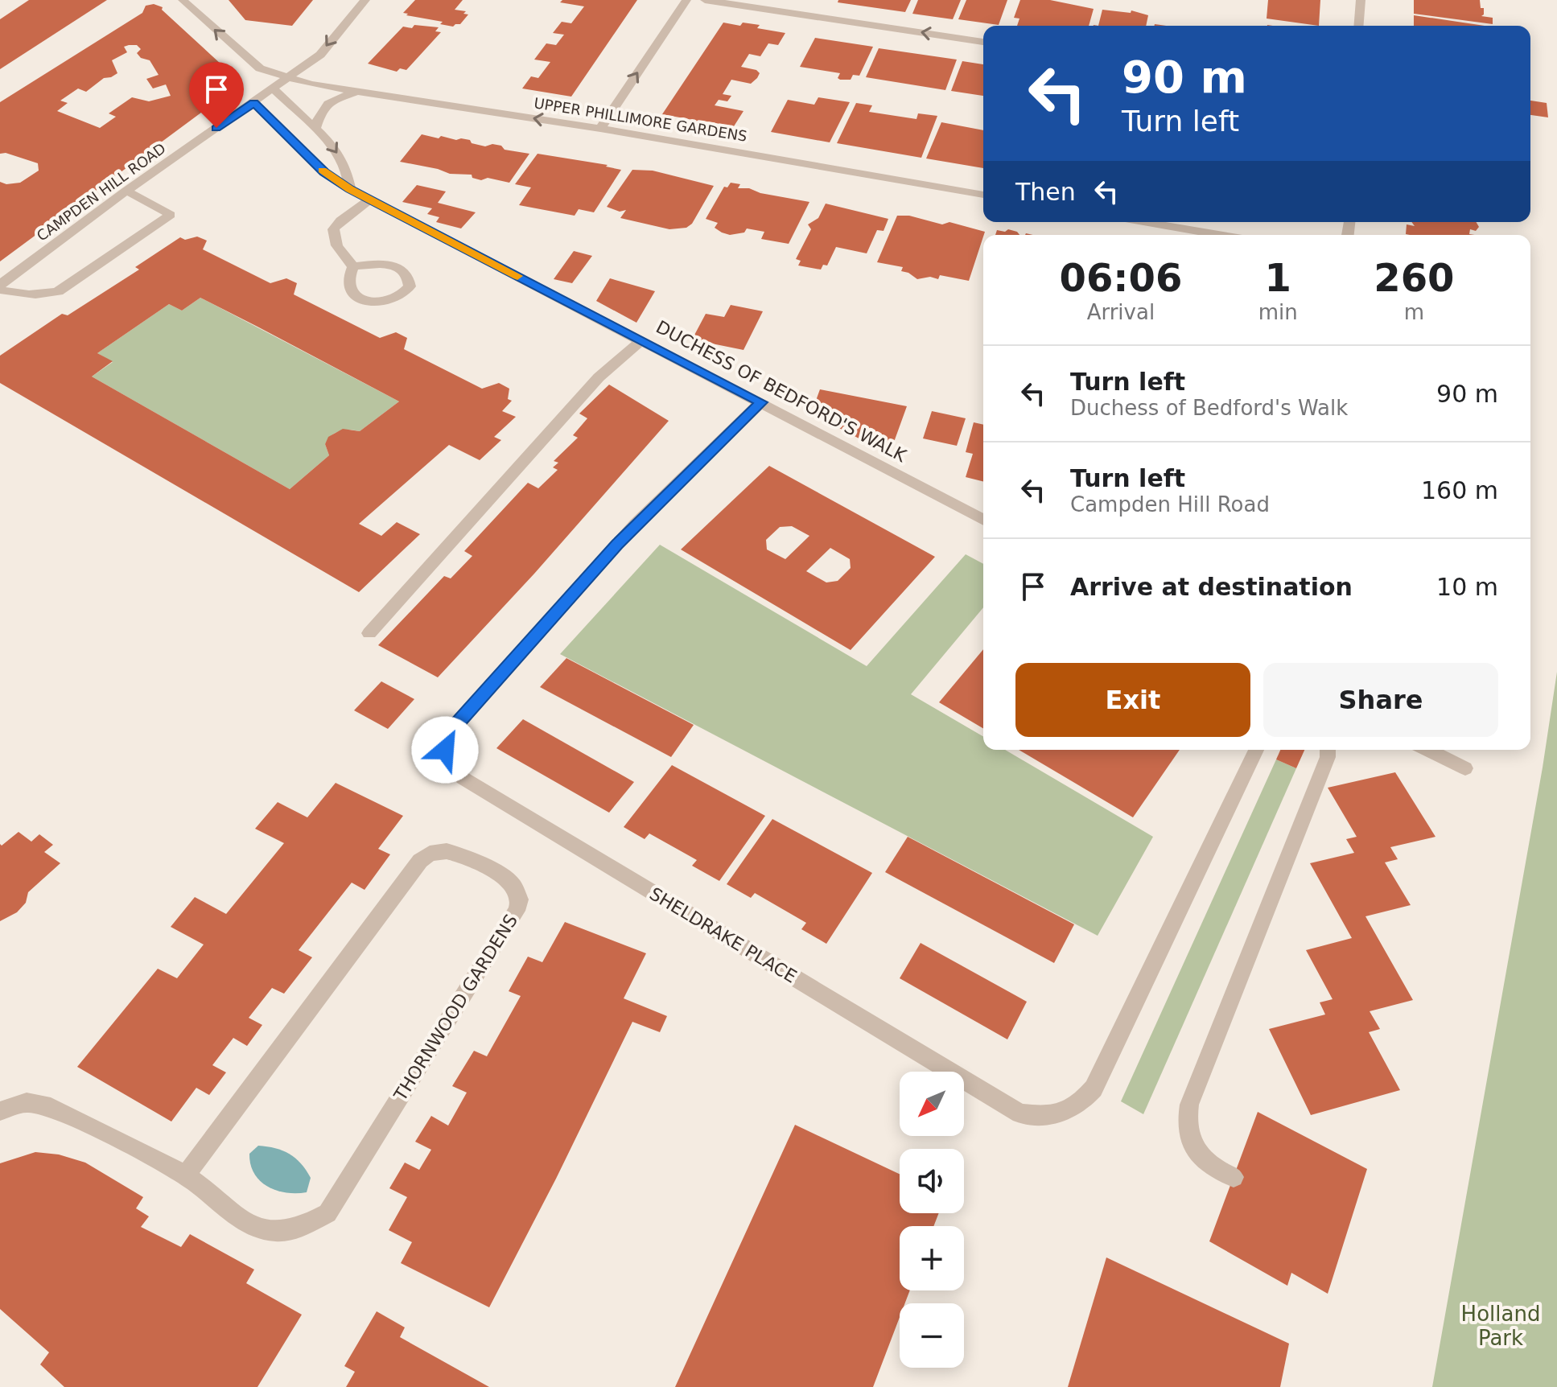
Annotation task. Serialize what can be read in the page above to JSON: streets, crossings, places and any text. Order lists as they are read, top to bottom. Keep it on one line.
{"streets":{"street":["UPPER PHILLIMORE GARDENS","CAMPDEN HILL ROAD","DUCHESS OF BEDFORD'S WALK","SHELDRAKE PLACE","THORNWOOD GARDENS"]},"crossings":[["UPPER PHILLIMORE GARDENS","CAMPDEN HILL ROAD"],["CAMPDEN HILL ROAD","DUCHESS OF BEDFORD'S WALK"],["DUCHESS OF BEDFORD'S WALK","SHELDRAKE PLACE"]],"one_way":["UPPER PHILLIMORE GARDENS"],"parks":["Holland Park"],"north":"bottom left","page":{"turn":["90 m","Turn left"],"then":"Then","eta":["06:06","Arrival","1","min","260","m"],"list":[{"name":"Turn left","note":"Duchess of Bedford's Walk","value":"90 m"},{"name":"Turn left","note":"Campden Hill Road","value":"160 m"},{"name":"Arrive at destination","value":"10 m"}],"buttons":["Exit","Share"],"map_buttons":["+","−"]}}
